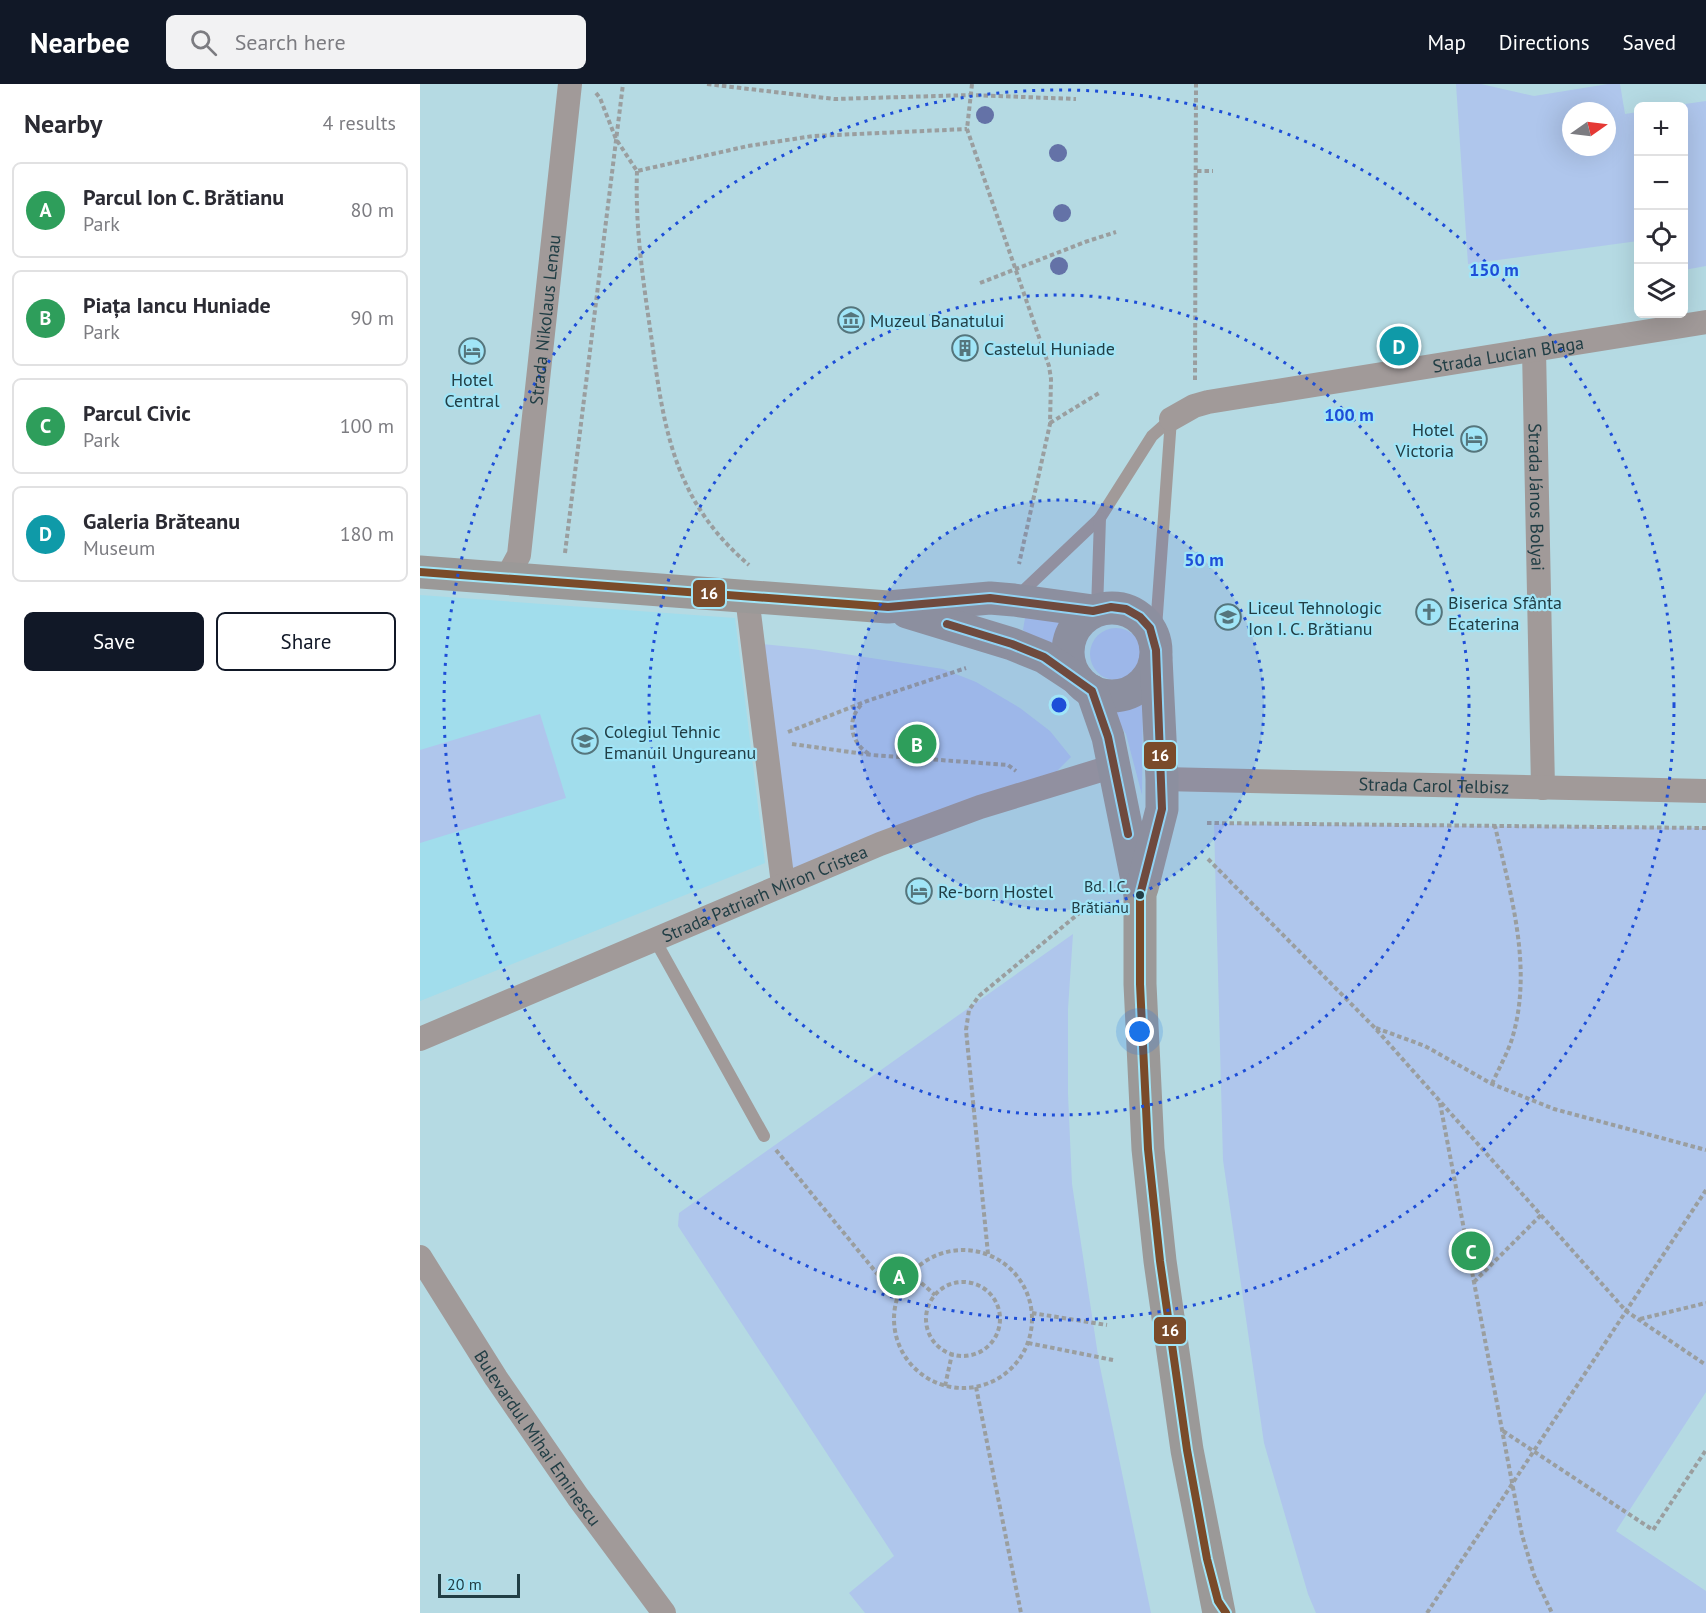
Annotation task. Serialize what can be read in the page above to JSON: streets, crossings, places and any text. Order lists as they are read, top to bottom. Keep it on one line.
{"streets":{"street":["Strada Nikolaus Lenau","Strada Lucian Blaga","Strada János Bolyai","Strada Carol Telbisz","Strada Patriarh Miron Cristea","Bulevardul Mihai Eminescu"]},"crossings":[["Strada Lucian Blaga","Strada János Bolyai"],["Strada János Bolyai","Strada Carol Telbisz"]],"places":{"museum":["Muzeul Banatului"],"building":["Castelul Huniade"],"hotel":["Hotel Central","Hotel Victoria","Re-born Hostel"],"church":["Biserica Sfânta Ecaterina"],"school or university":["Liceul Tehnologic Ion I. C. Brătianu","Colegiul Tehnic Emanuil Ungureanu"],"other":["Bd. I.C. Brătianu"]},"lines":["transit line 16"],"scale_bar":"20 m","north":"right","page":{"header":"Nearbee","search":"Search here","nav":["Map","Directions","Saved"],"heading":["Nearby","4 results"],"map_buttons":["+","−"],"list":[{"mark":"A","name":"Parcul Ion C. Brătianu","note":"Park","value":"80 m"},{"mark":"B","name":"Piața Iancu Huniade","note":"Park","value":"90 m"},{"mark":"C","name":"Parcul Civic","note":"Park","value":"100 m"},{"mark":"D","name":"Galeria Brăteanu","note":"Museum","value":"180 m"}],"pins":["D","B","C","A"],"buttons":["Save","Share"],"scale":"20 m"},"rings":["150 m","100 m","50 m"]}
